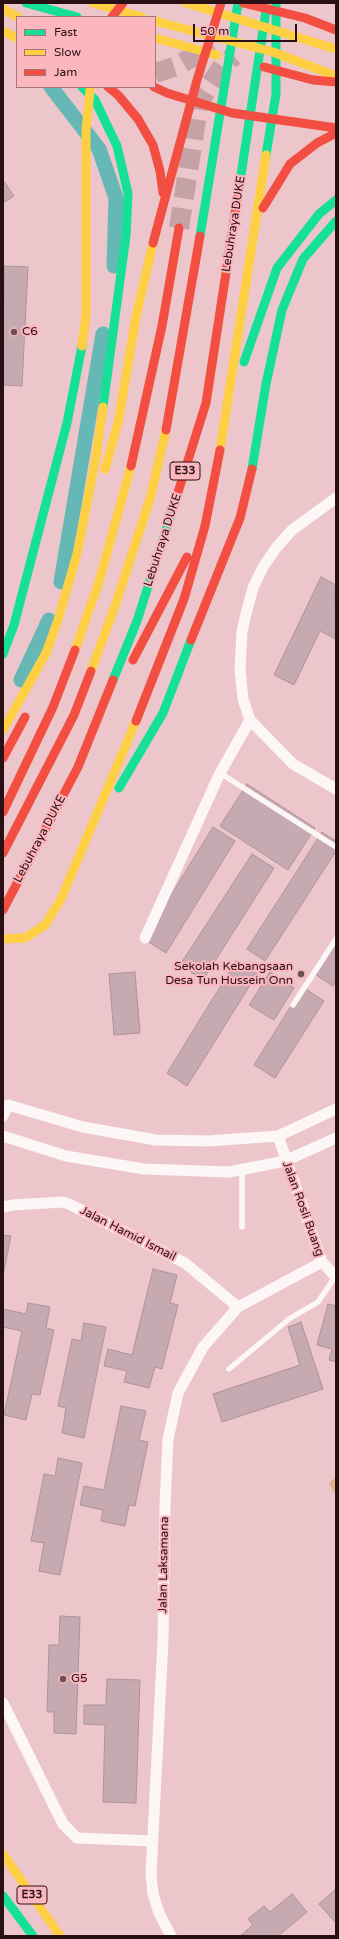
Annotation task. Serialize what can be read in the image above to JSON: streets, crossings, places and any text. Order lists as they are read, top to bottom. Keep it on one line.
{"streets":{"main road":["Lebuhraya DUKE","E33"],"street":["Jalan Rosli Buang","Jalan Hamid Ismail","Jalan Laksamana"]},"crossings":[["Jalan Rosli Buang","Jalan Laksamana"],["Jalan Hamid Ismail","Jalan Laksamana"]],"places":["C6","Sekolah Kebangsaan Desa Tun Hussein Onn","G5"],"legend":["Fast","Slow","Jam"],"scale_bar":"50 m"}
